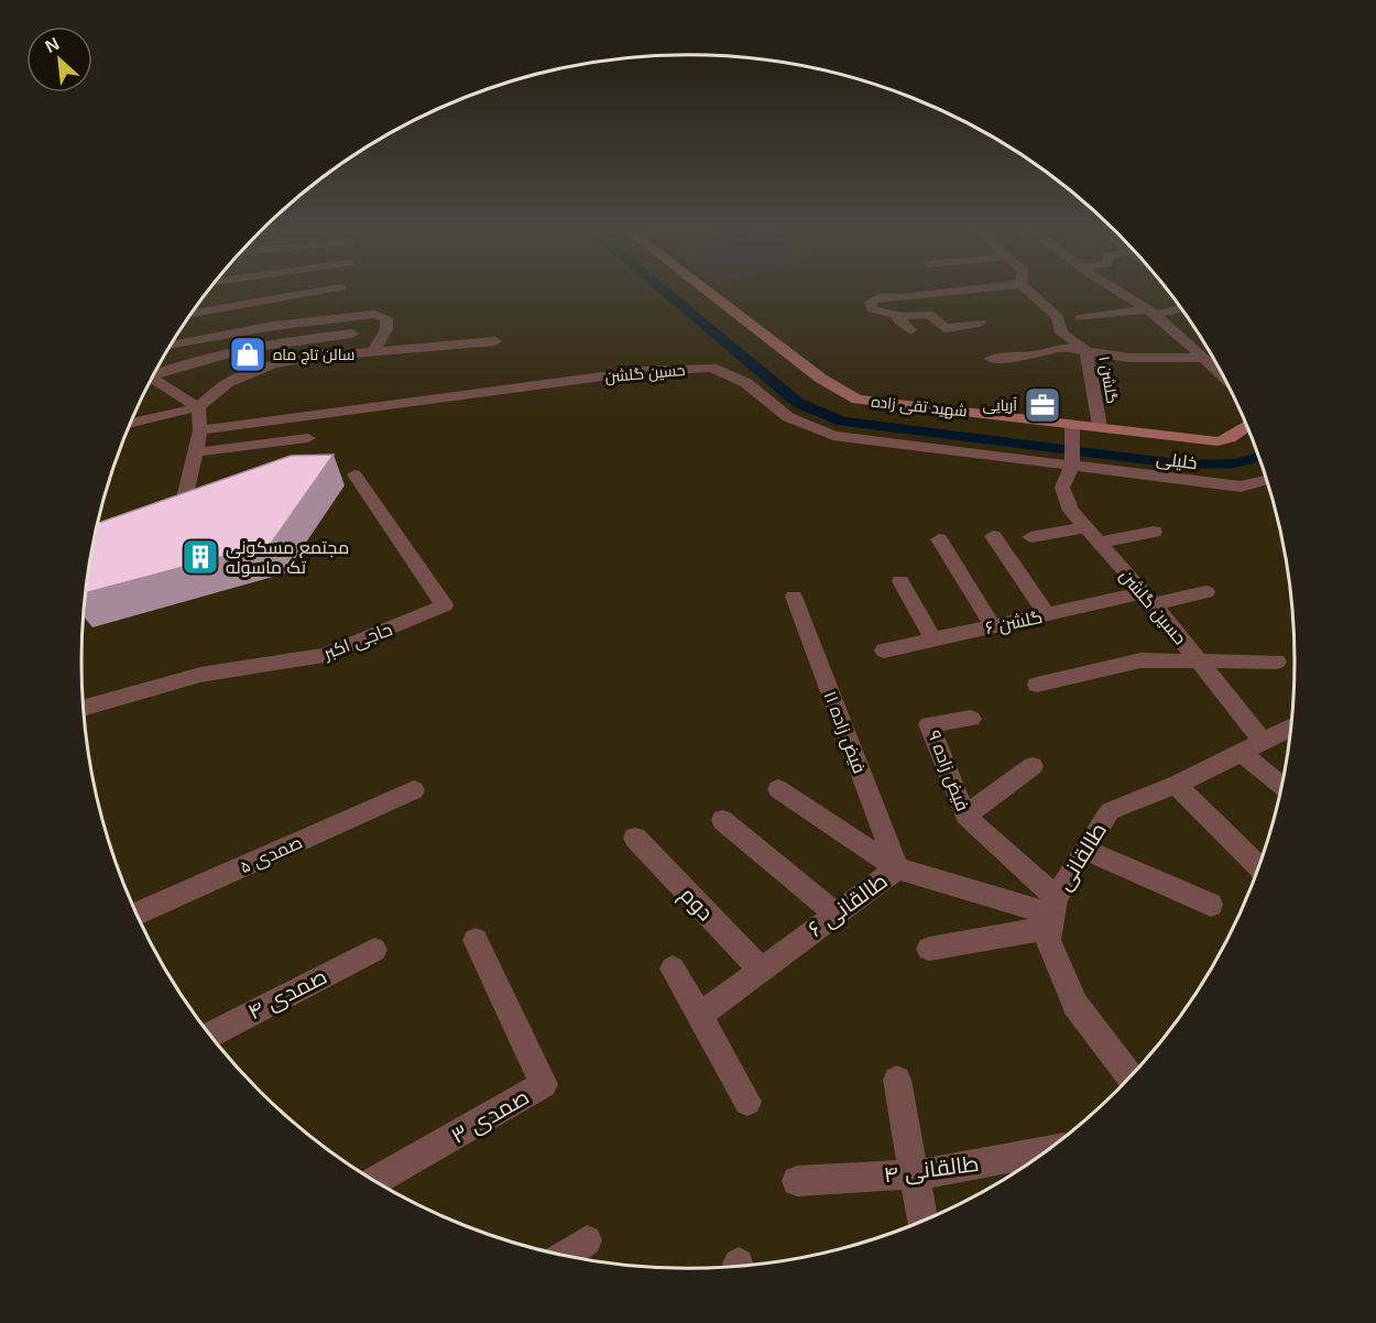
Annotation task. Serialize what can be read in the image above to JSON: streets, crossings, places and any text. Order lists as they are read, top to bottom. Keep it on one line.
{"streets":{"main road":["شهید تقی زاده"],"street":["حسین گلشن","گلشن ۱","خلیلی","گلشن ۶","حاجی اکبر","فیض زاده ۱۱","فیض زاده ۹","صمدی ۵","طالقانی","دوم","طالقانی ۶","صمدی ۴","صمدی ۳","طالقانی ۴"]},"crossings":[["حسین گلشن","شهید تقی زاده"],["حسین گلشن","خلیلی"],["حسین گلشن","گلشن ۶"],["حسین گلشن","طالقانی"],["گلشن ۱","شهید تقی زاده"],["فیض زاده ۱۱","طالقانی ۶"],["فیض زاده ۹","طالقانی"],["فیض زاده ۹","طالقانی ۶"],["طالقانی","طالقانی ۶"],["دوم","طالقانی ۶"]],"places":{"shop":["سالن تاج ماه"],"office":["آریایی"],"building":["مجتمع مسکونی تک ماسوله"]},"north":"top left"}
